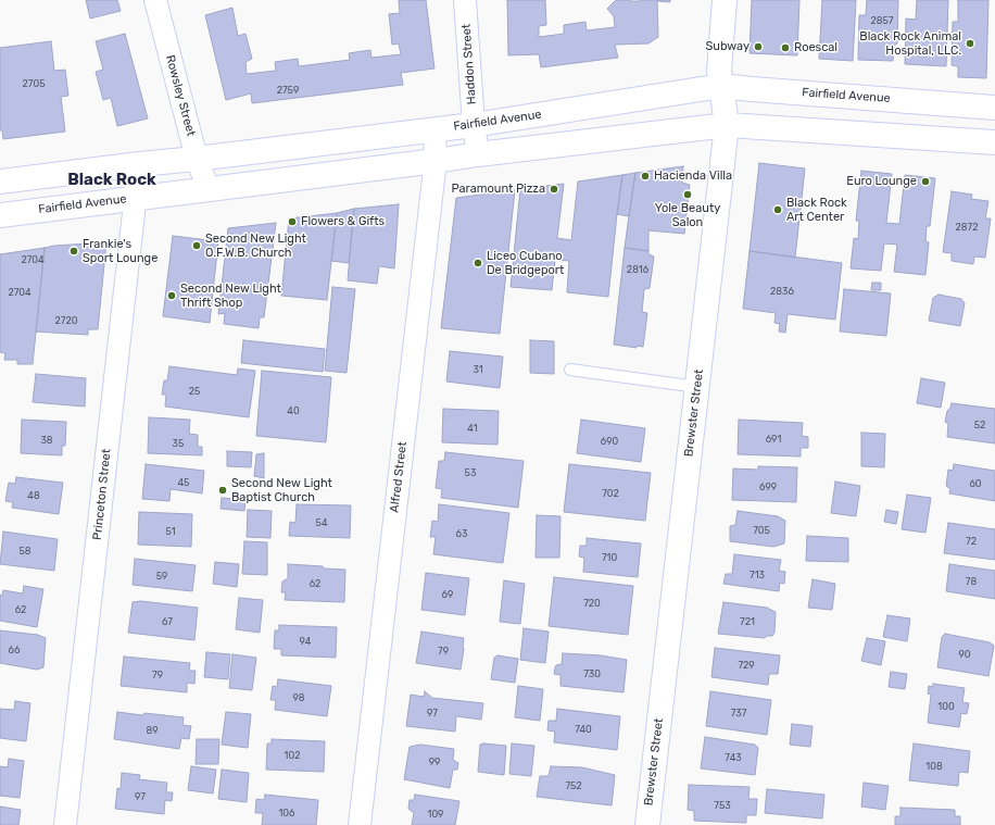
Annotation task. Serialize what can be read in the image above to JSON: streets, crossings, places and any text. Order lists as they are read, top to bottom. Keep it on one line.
{"streets":{"main road":["Fairfield Avenue","Brewster Street"],"street":["Haddon Street","Rowsley Street","Alfred Street","Princeton Street"]},"crossings":[["Haddon Street","Fairfield Avenue"],["Rowsley Street","Fairfield Avenue"],["Fairfield Avenue","Brewster Street"],["Fairfield Avenue","Alfred Street"],["Fairfield Avenue","Princeton Street"]],"districts":["Black Rock"],"places":["Black Rock Animal Hospital, LLC.","Subway","Roescal","Hacienda Villa","Euro Lounge","Paramount Pizza","Yole Beauty Salon","Black Rock Art Center","Flowers & Gifts","Second New Light O.F.W.B. Church","Frankie's Sport Lounge","Liceo Cubano De Bridgeport","Second New Light Thrift Shop","Second New Light Baptist Church"],"house_numbers":["2857","2705","2759","2872","2704","2816","2836","2704","2720","31","25","40","52","41","691","38","690","35","53","45","60","699","702","48","54","705","51","63","72","58","710","713","59","78","62","69","720","62","67","721","94","66","79","90","729","730","79","98","100","97","737","740","89","102","743","99","108","752","97","753","106","109"]}
